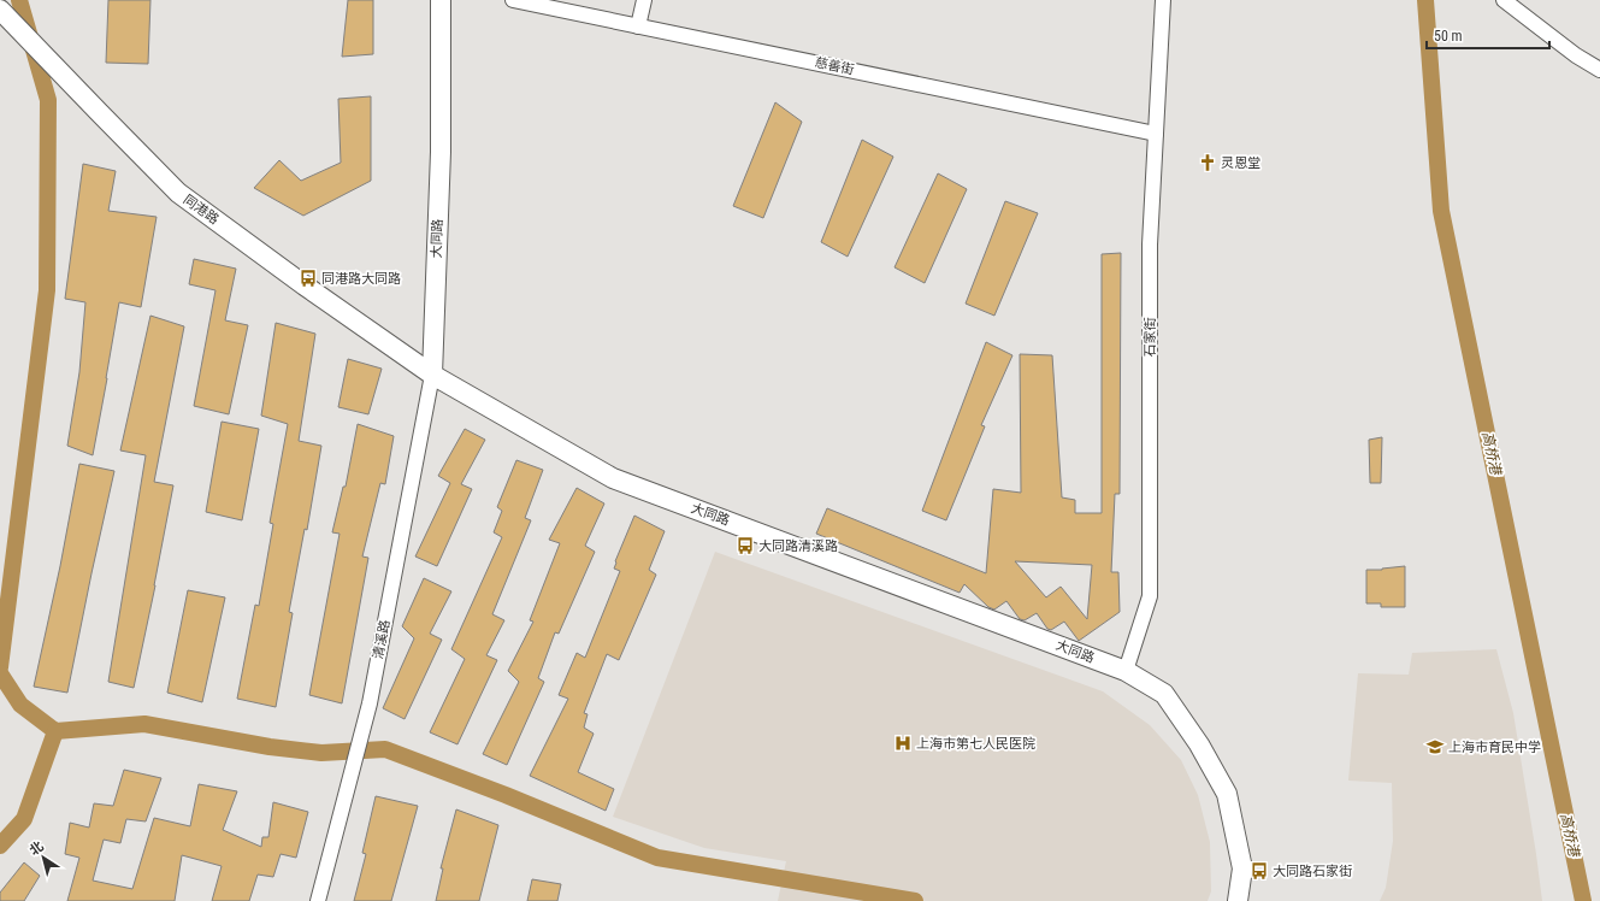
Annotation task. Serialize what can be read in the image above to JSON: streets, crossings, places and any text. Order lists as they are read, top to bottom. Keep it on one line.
{"streets":{"street":["慈善街","同港路","大同路","石家街","清溪路"]},"crossings":[["慈善街","石家街"],["同港路","大同路"],["同港路","清溪路"],["大同路","石家街"],["大同路","清溪路"]],"water":["高桥港"],"places":{"church":["灵恩堂"],"bus stop":["同港路大同路","大同路清溪路","大同路石家街"],"hospital":["上海市第七人民医院"],"school or university":["上海市育民中学"]},"scale_bar":"50 m","north":"top left"}
